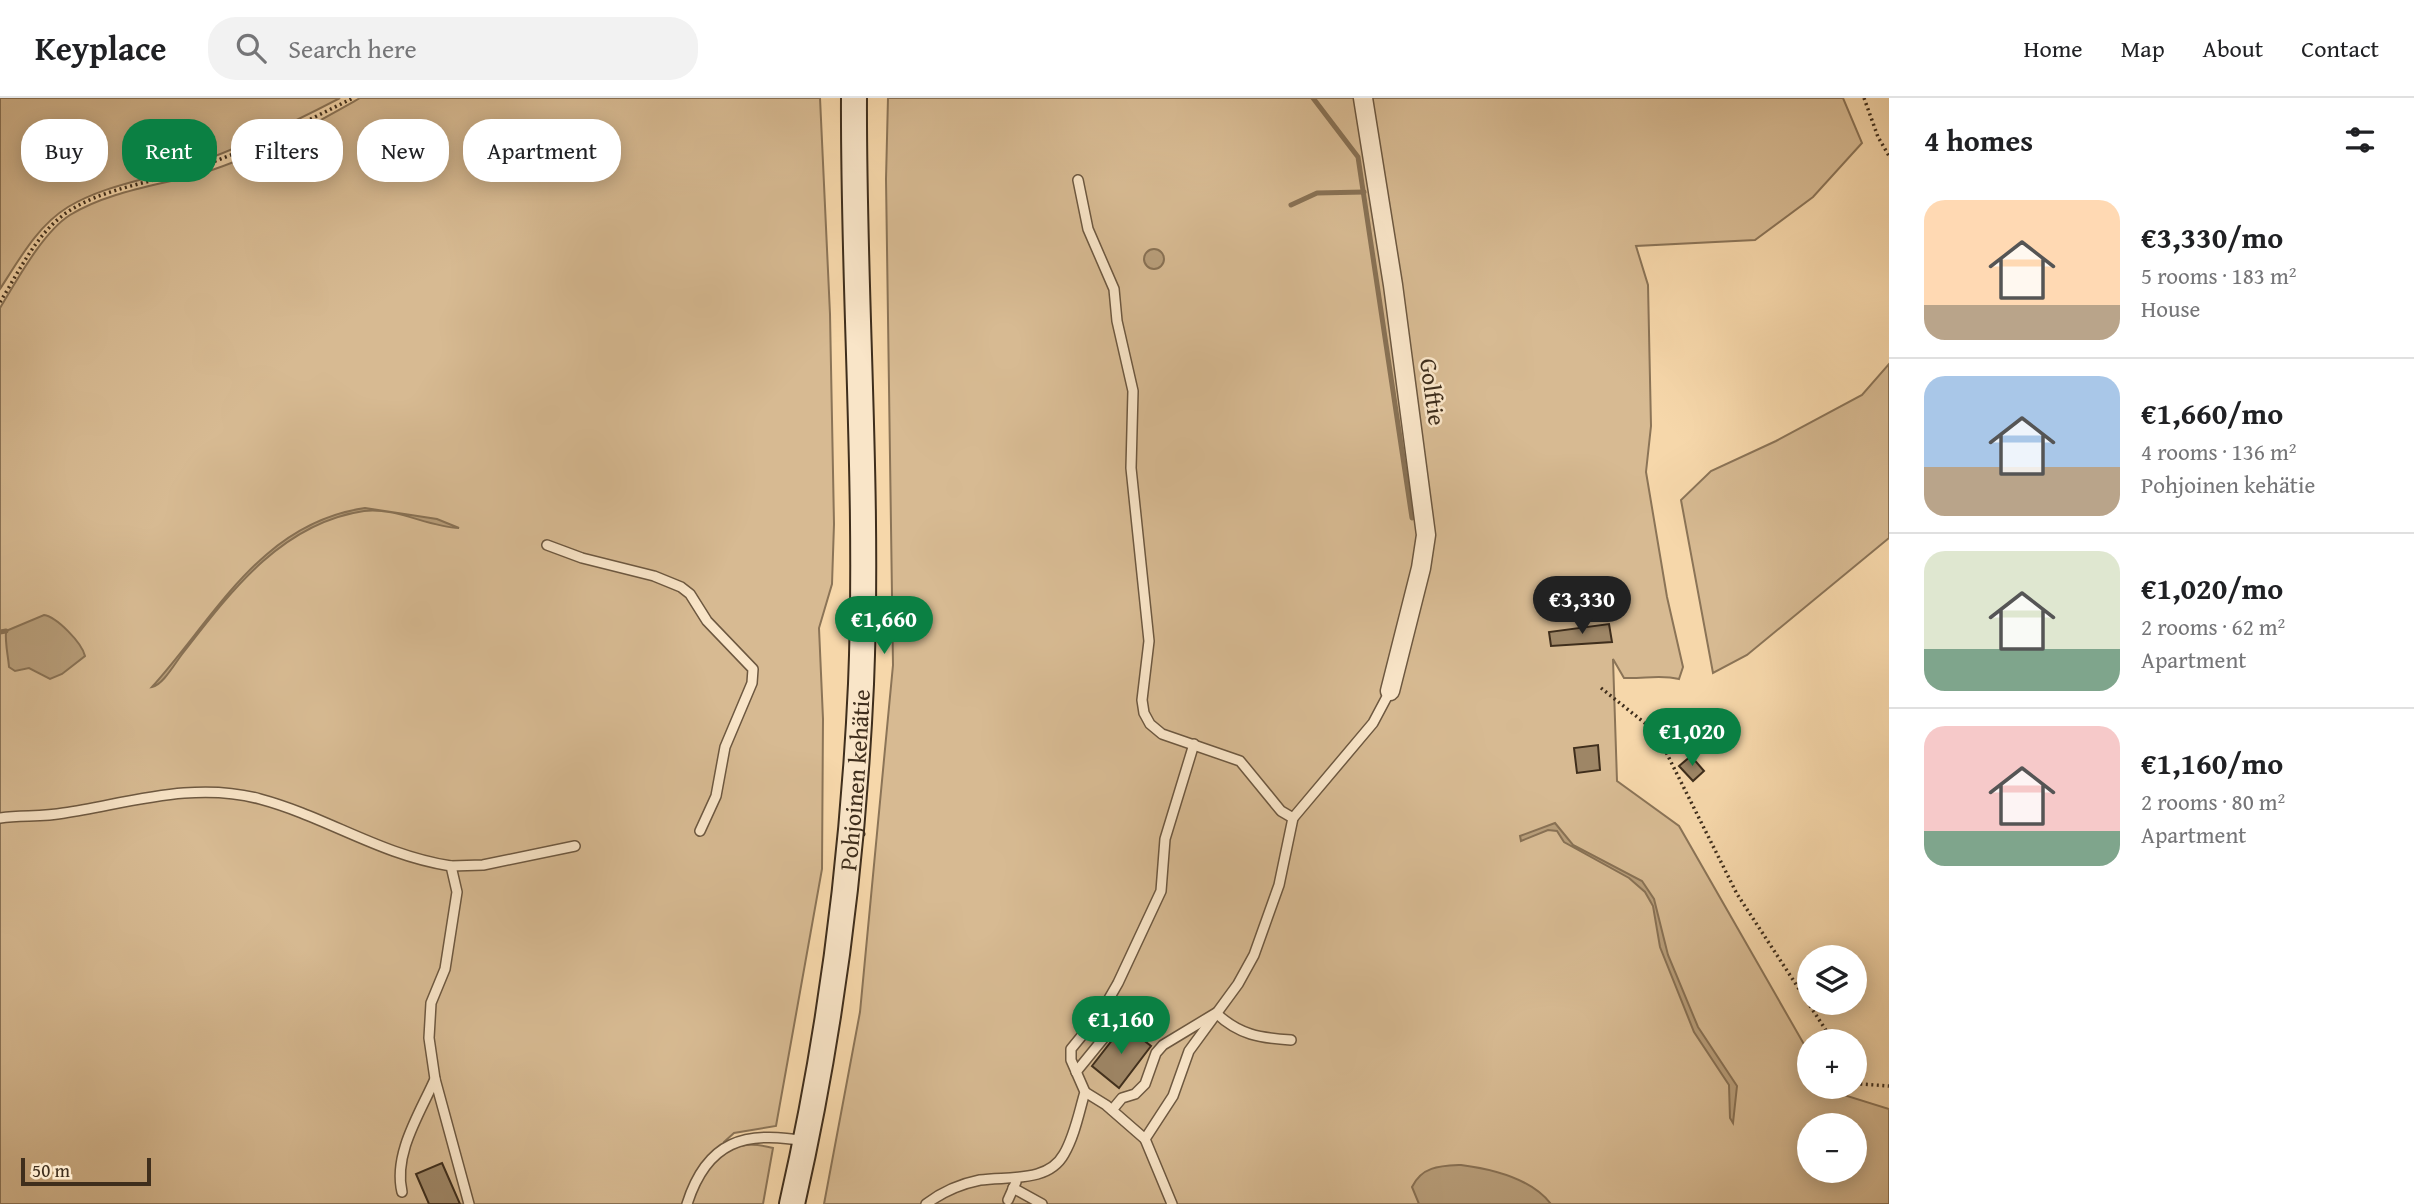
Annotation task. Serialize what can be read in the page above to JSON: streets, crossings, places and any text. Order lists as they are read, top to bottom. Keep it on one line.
{"streets":{"main road":["Pohjoinen kehätie"],"street":["Golftie"]},"scale_bar":"50 m","page":{"header":"Keyplace","search":"Search here","nav":["Home","Map","About","Contact"],"heading":"4 homes","chip":["Buy","Rent","Filters","New","Apartment"],"list":[{"name":"€3,330/mo","note":"5 rooms · 183 m² · House"},{"name":"€1,660/mo","note":"4 rooms · 136 m² · Pohjoinen kehätie"},{"name":"€1,020/mo","note":"2 rooms · 62 m² · Apartment"},{"name":"€1,160/mo","note":"2 rooms · 80 m² · Apartment"}],"price":["€3,330","€1,660","€1,020","€1,160"],"map_buttons":["+","−"],"scale":"50 m"}}
